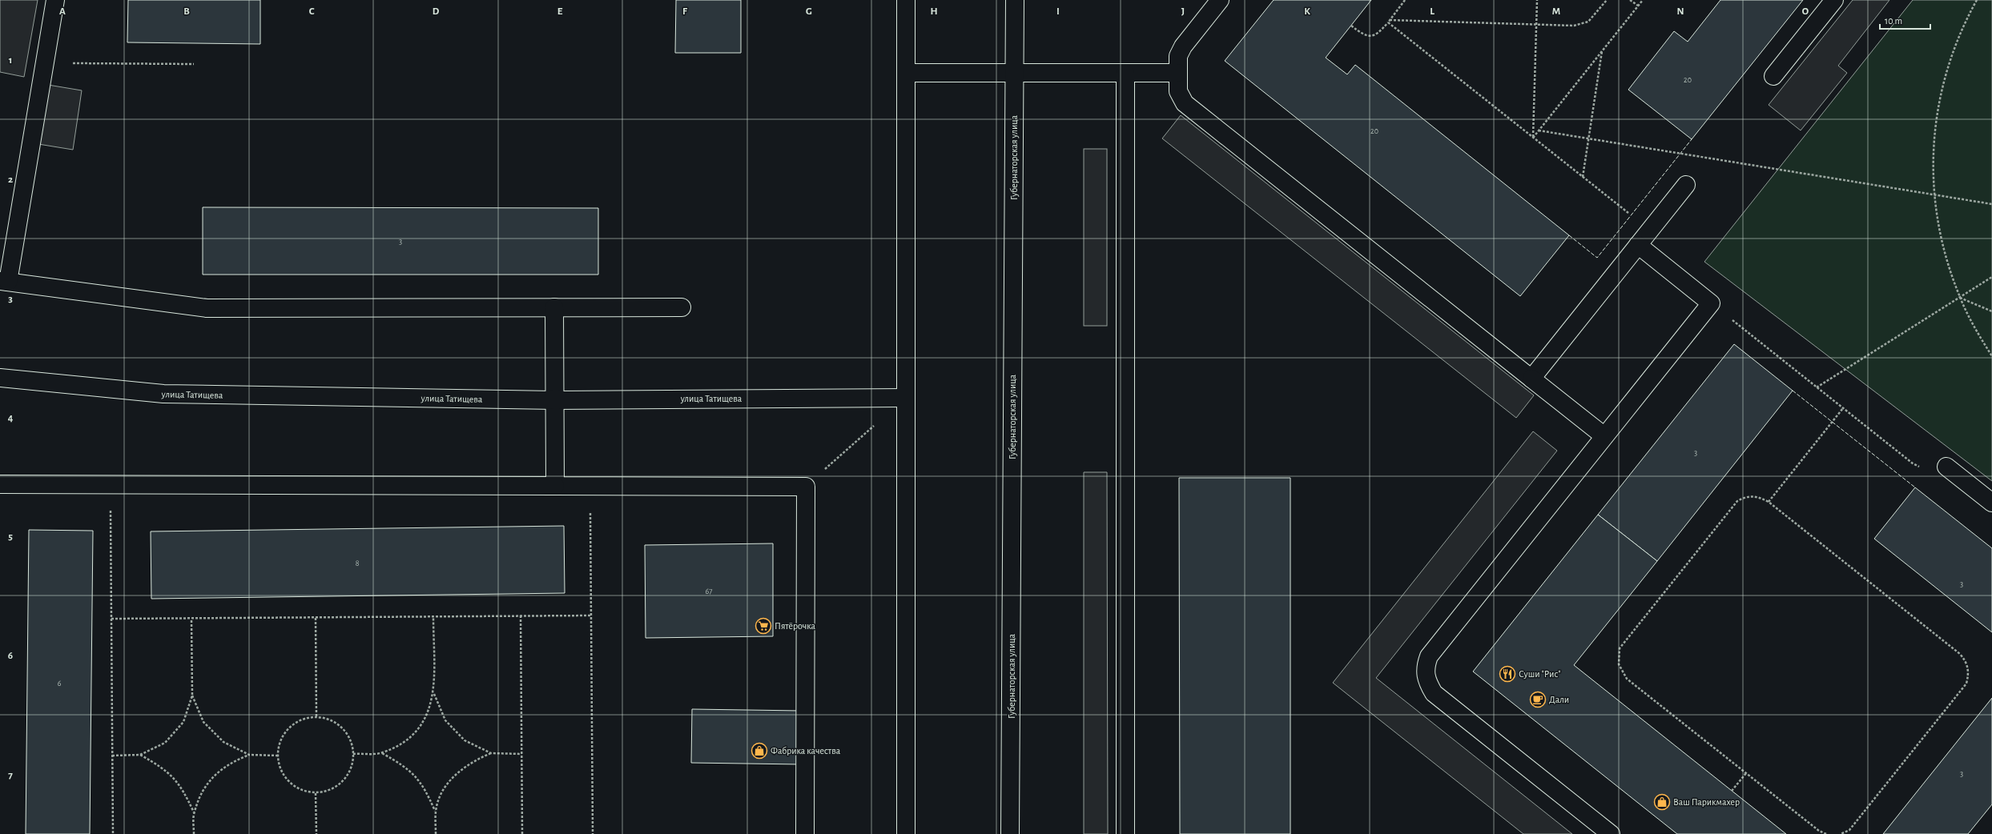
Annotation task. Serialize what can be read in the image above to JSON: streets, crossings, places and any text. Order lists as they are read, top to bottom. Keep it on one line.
{"streets":{"street":["Губернаторская улица","улица Татищева"]},"places":{"supermarket":["Пятёрочка"],"restaurant":["Суши \"Рис\""],"cafe":["Дали"],"shop":["Фабрика качества","Ваш Парикмахер"]},"house_numbers":["20","20","3","3","8","3","67","6","3"],"scale_bar":"10 m","grid":{"columns":["A","B","C","D","E","F","G","H","I","J","K","L","M","N","O"],"rows":["1","2","3","4","5","6","7"]}}
